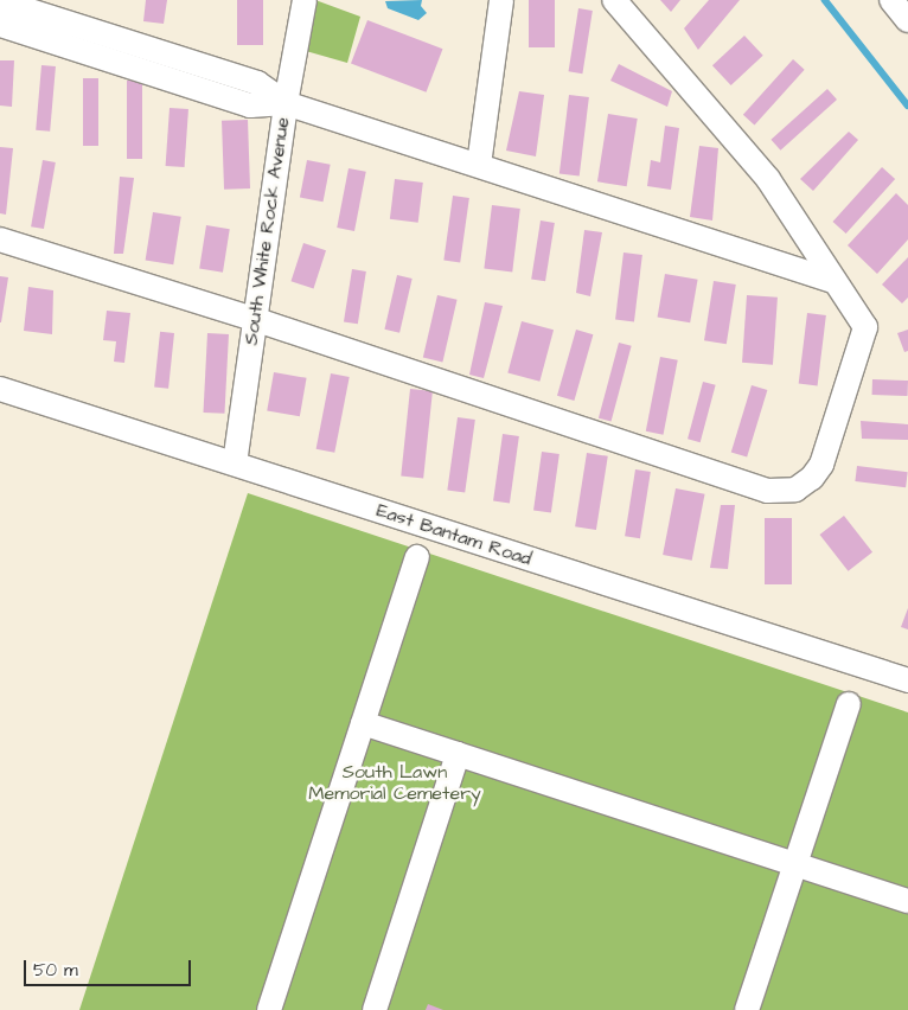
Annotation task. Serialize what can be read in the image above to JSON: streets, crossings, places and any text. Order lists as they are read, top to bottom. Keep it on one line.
{"streets":{"street":["South White Rock Avenue","East Bantam Road"]},"crossings":[["South White Rock Avenue","East Bantam Road"]],"parks":["South Lawn Memorial Cemetery"],"scale_bar":"50 m"}
